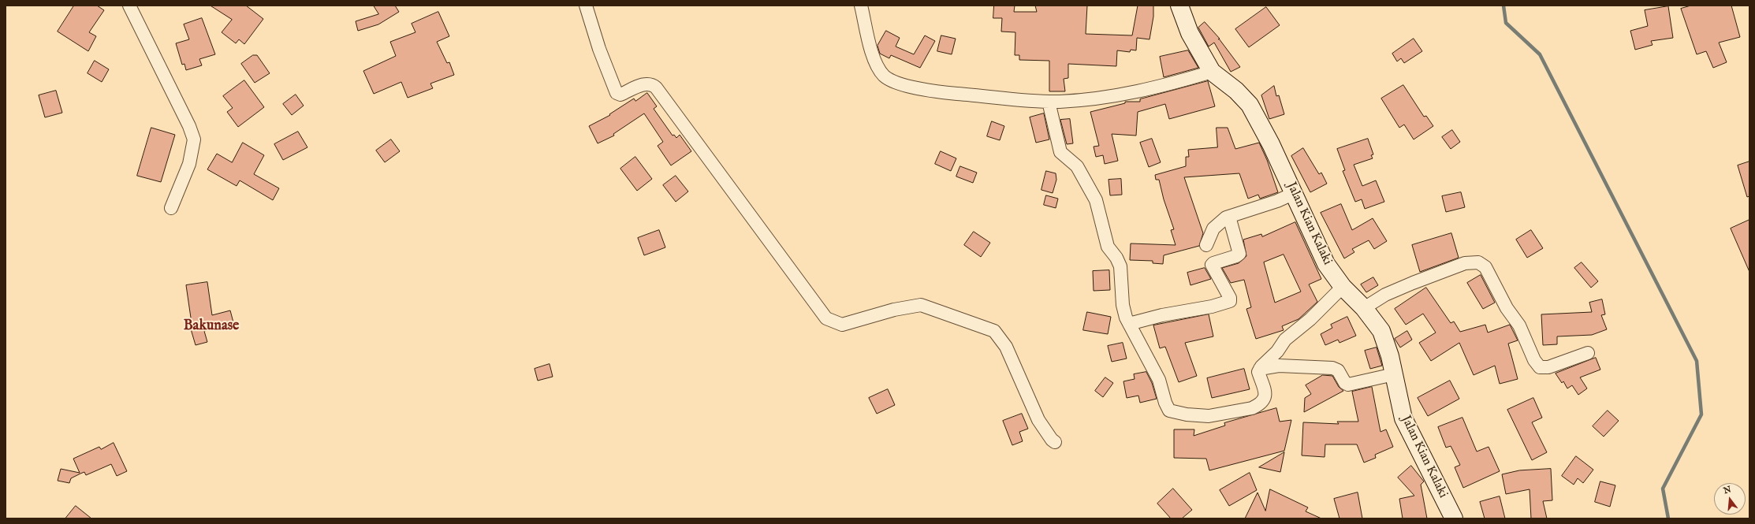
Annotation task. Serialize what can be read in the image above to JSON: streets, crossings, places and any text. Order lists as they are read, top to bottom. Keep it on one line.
{"streets":{"street":["Jalan Kian Kalaki"]},"districts":["Bakunase"],"north":"top"}
